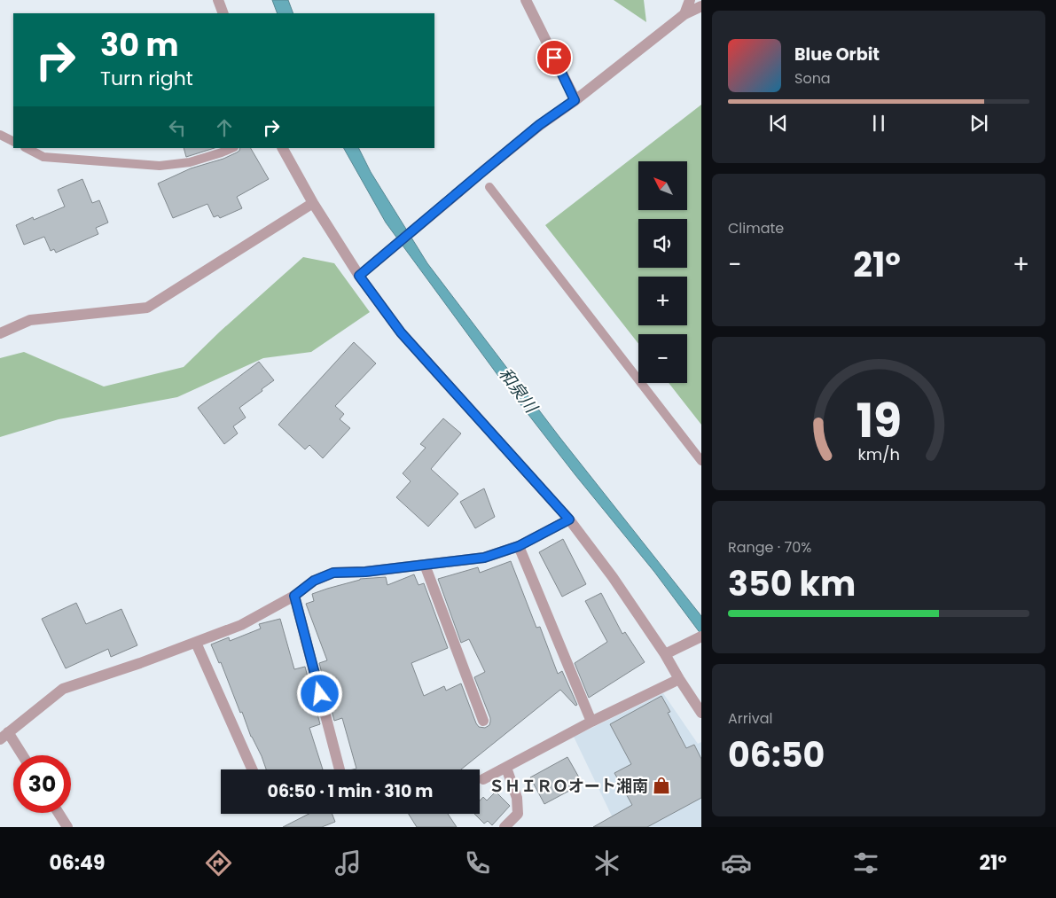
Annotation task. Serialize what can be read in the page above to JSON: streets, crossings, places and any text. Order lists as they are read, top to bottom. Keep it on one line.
{"water":["和泉川"],"places":{"shop":["ＳＨＩＲＯオート湘南"]},"north":"top left","page":{"turn":["30 m","Turn right"],"song":["Blue Orbit","Sona"],"map_buttons":["+","−"],"tile":["Climate",["Range · 70%","350 km"],["Arrival","06:50"]],"heat":["−","21°","+"],"limit":"30","trip":"06:50 · 1 min · 310 m","tabs":["06:49","21°"],"gauge":["19","km/h"]}}
